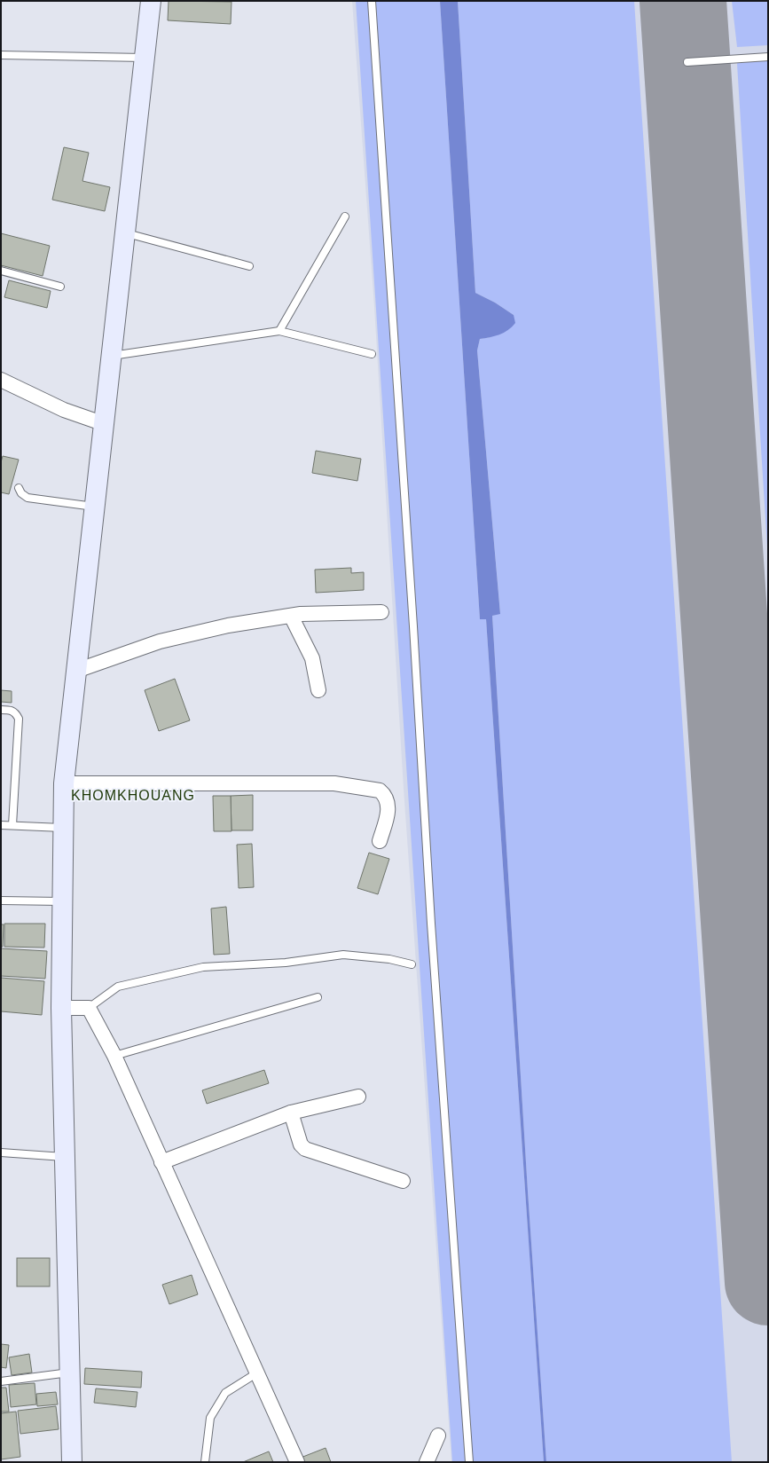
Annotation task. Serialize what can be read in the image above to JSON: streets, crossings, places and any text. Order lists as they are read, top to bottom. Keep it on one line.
{"districts":["KHOMKHOUANG"]}
